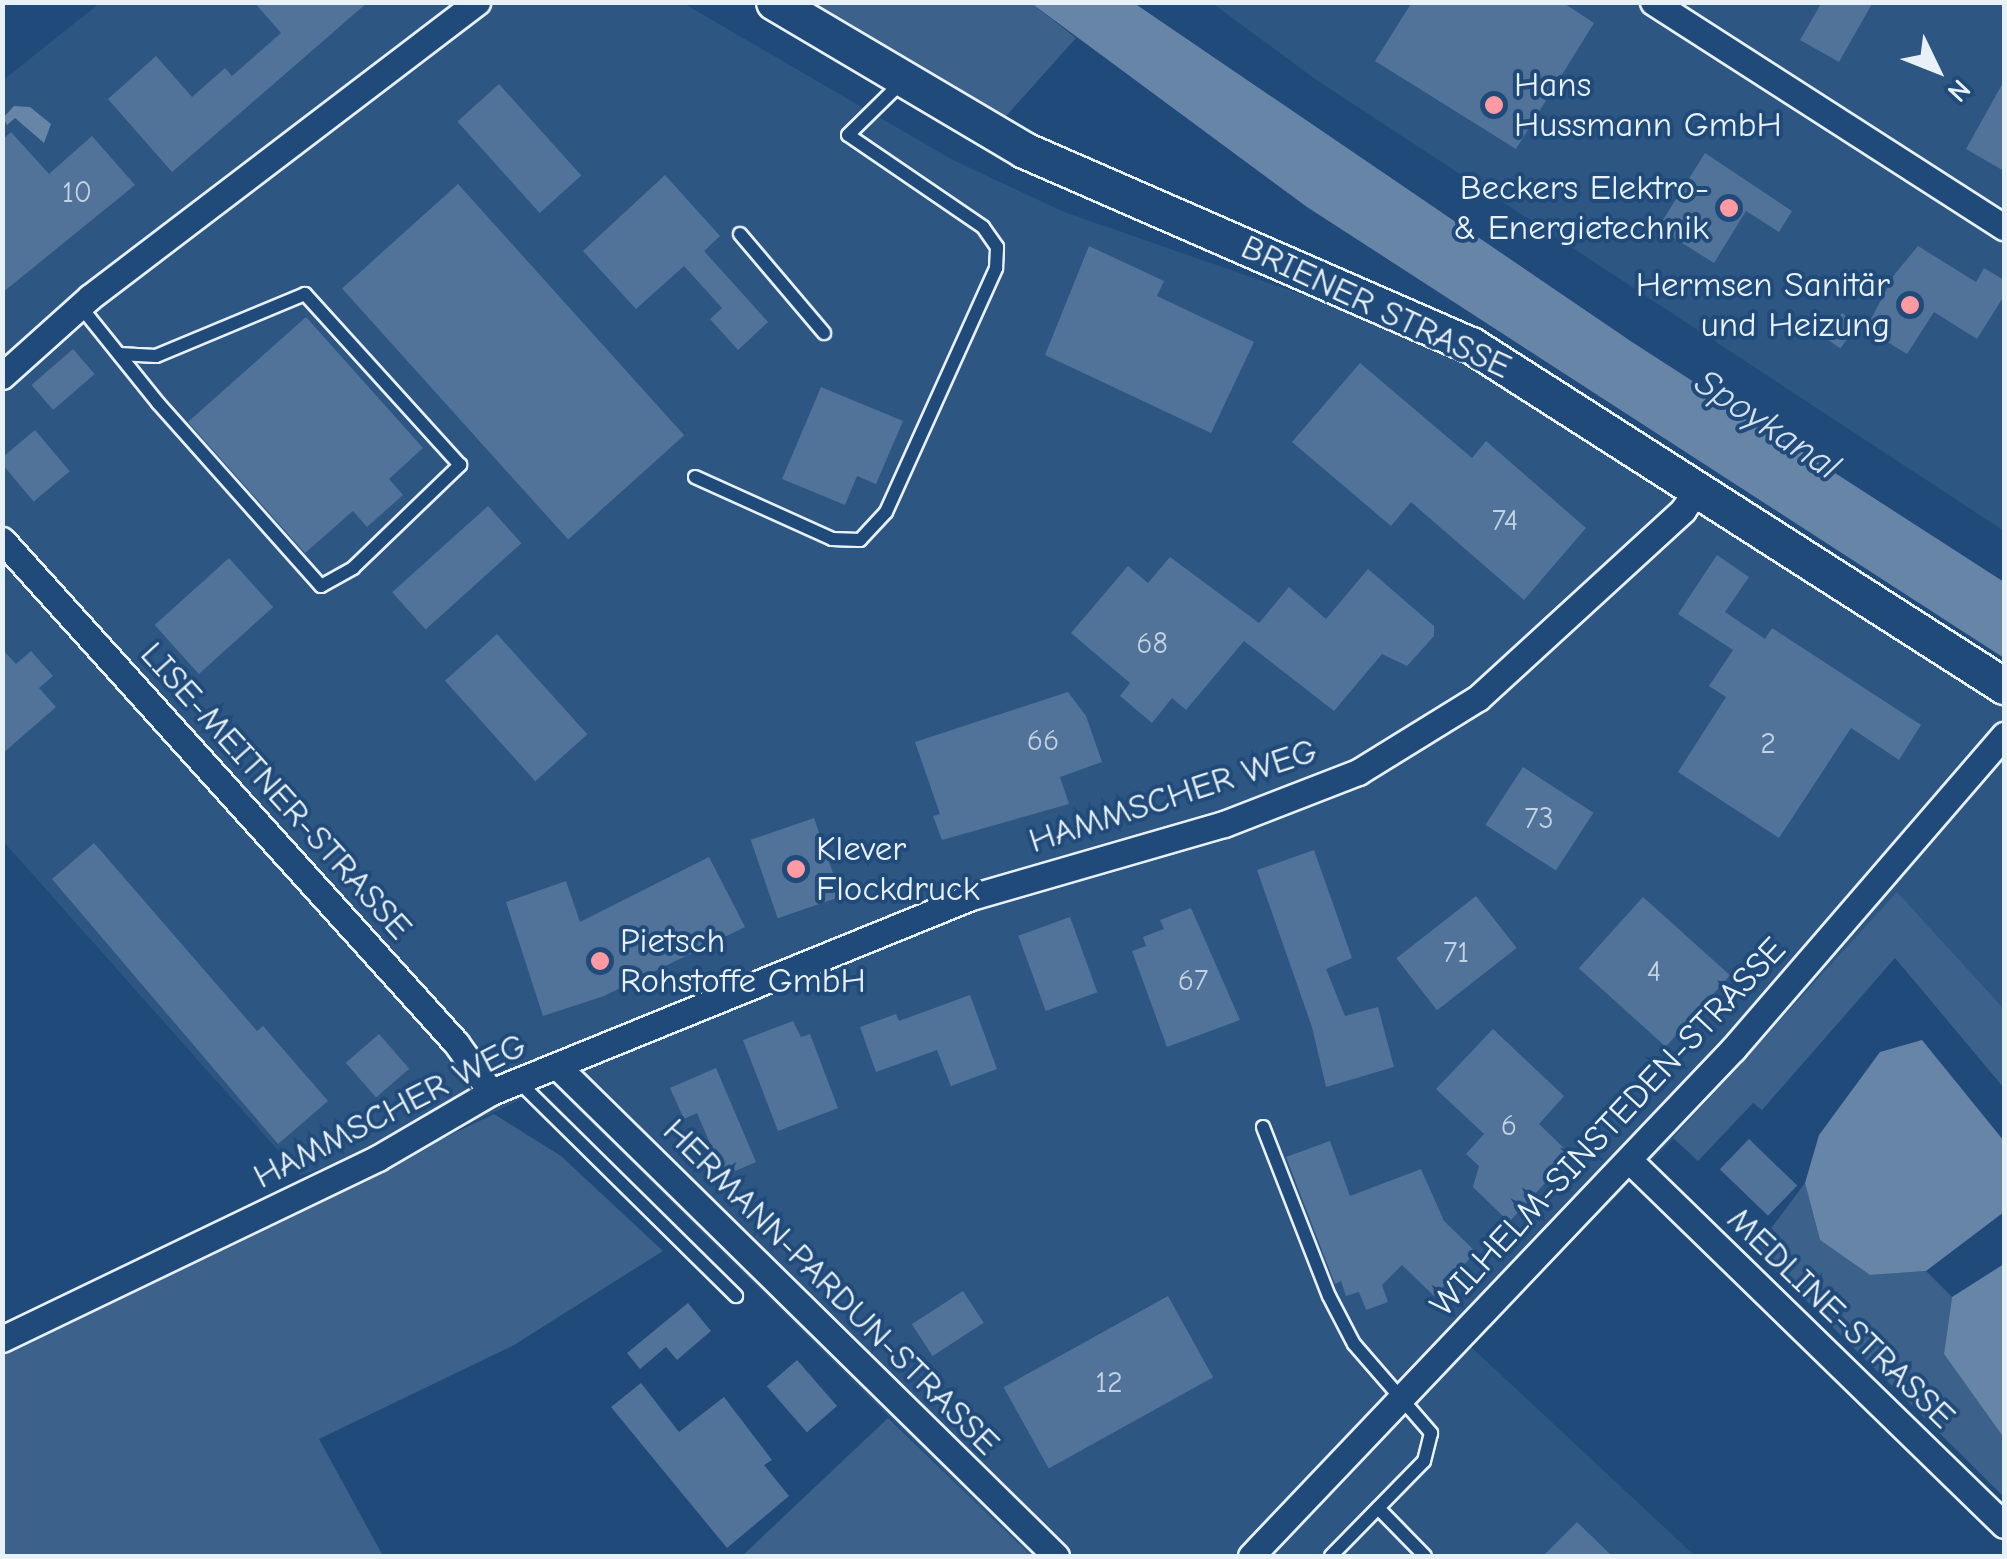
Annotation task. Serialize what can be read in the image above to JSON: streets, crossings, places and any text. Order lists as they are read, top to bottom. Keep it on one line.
{"streets":{"street":["BRIENER STRASSE","LISE-MEITNER-STRASSE","HAMMSCHER WEG","WILHELM-SINSTEDEN-STRASSE","HERMANN-PARDUN-STRASSE","MEDLINE-STRASSE"]},"crossings":[["BRIENER STRASSE","HAMMSCHER WEG"],["LISE-MEITNER-STRASSE","HAMMSCHER WEG"],["HAMMSCHER WEG","HERMANN-PARDUN-STRASSE"],["WILHELM-SINSTEDEN-STRASSE","MEDLINE-STRASSE"]],"water":["Spoykanal"],"places":["Hans Hussmann GmbH","Beckers Elektro- & Energietechnik","Hermsen Sanitär und Heizung","Klever Flockdruck","Pietsch Rohstoffe GmbH"],"house_numbers":["10","74","68","66","2","73","71","4","67","6","12"],"north":"bottom right"}
